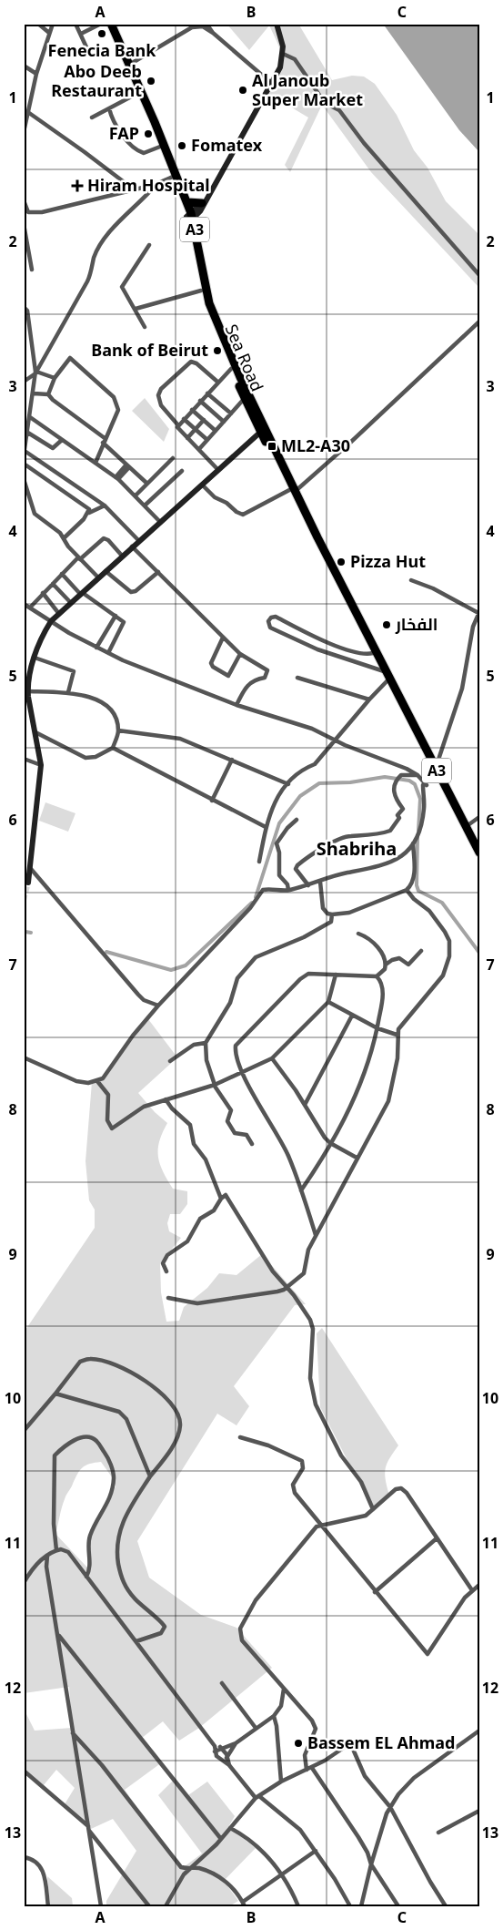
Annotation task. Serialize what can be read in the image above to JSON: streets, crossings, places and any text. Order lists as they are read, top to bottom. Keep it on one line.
{"streets":{"highway":["A3","Sea Road"]},"districts":["Shabriha"],"places":{"other":["Fenecia Bank","Abo Deeb Restaurant","Al Janoub Super Market","FAP","Fomatex","Bank of Beirut","Pizza Hut","الفخار","Bassem EL Ahmad"],"health":["Hiram Hospital"],"transit":["ML2-A30"]},"grid":{"columns":["A","B","C"],"rows":["1","2","3","4","5","6","7","8","9","10","11","12","13"]}}
